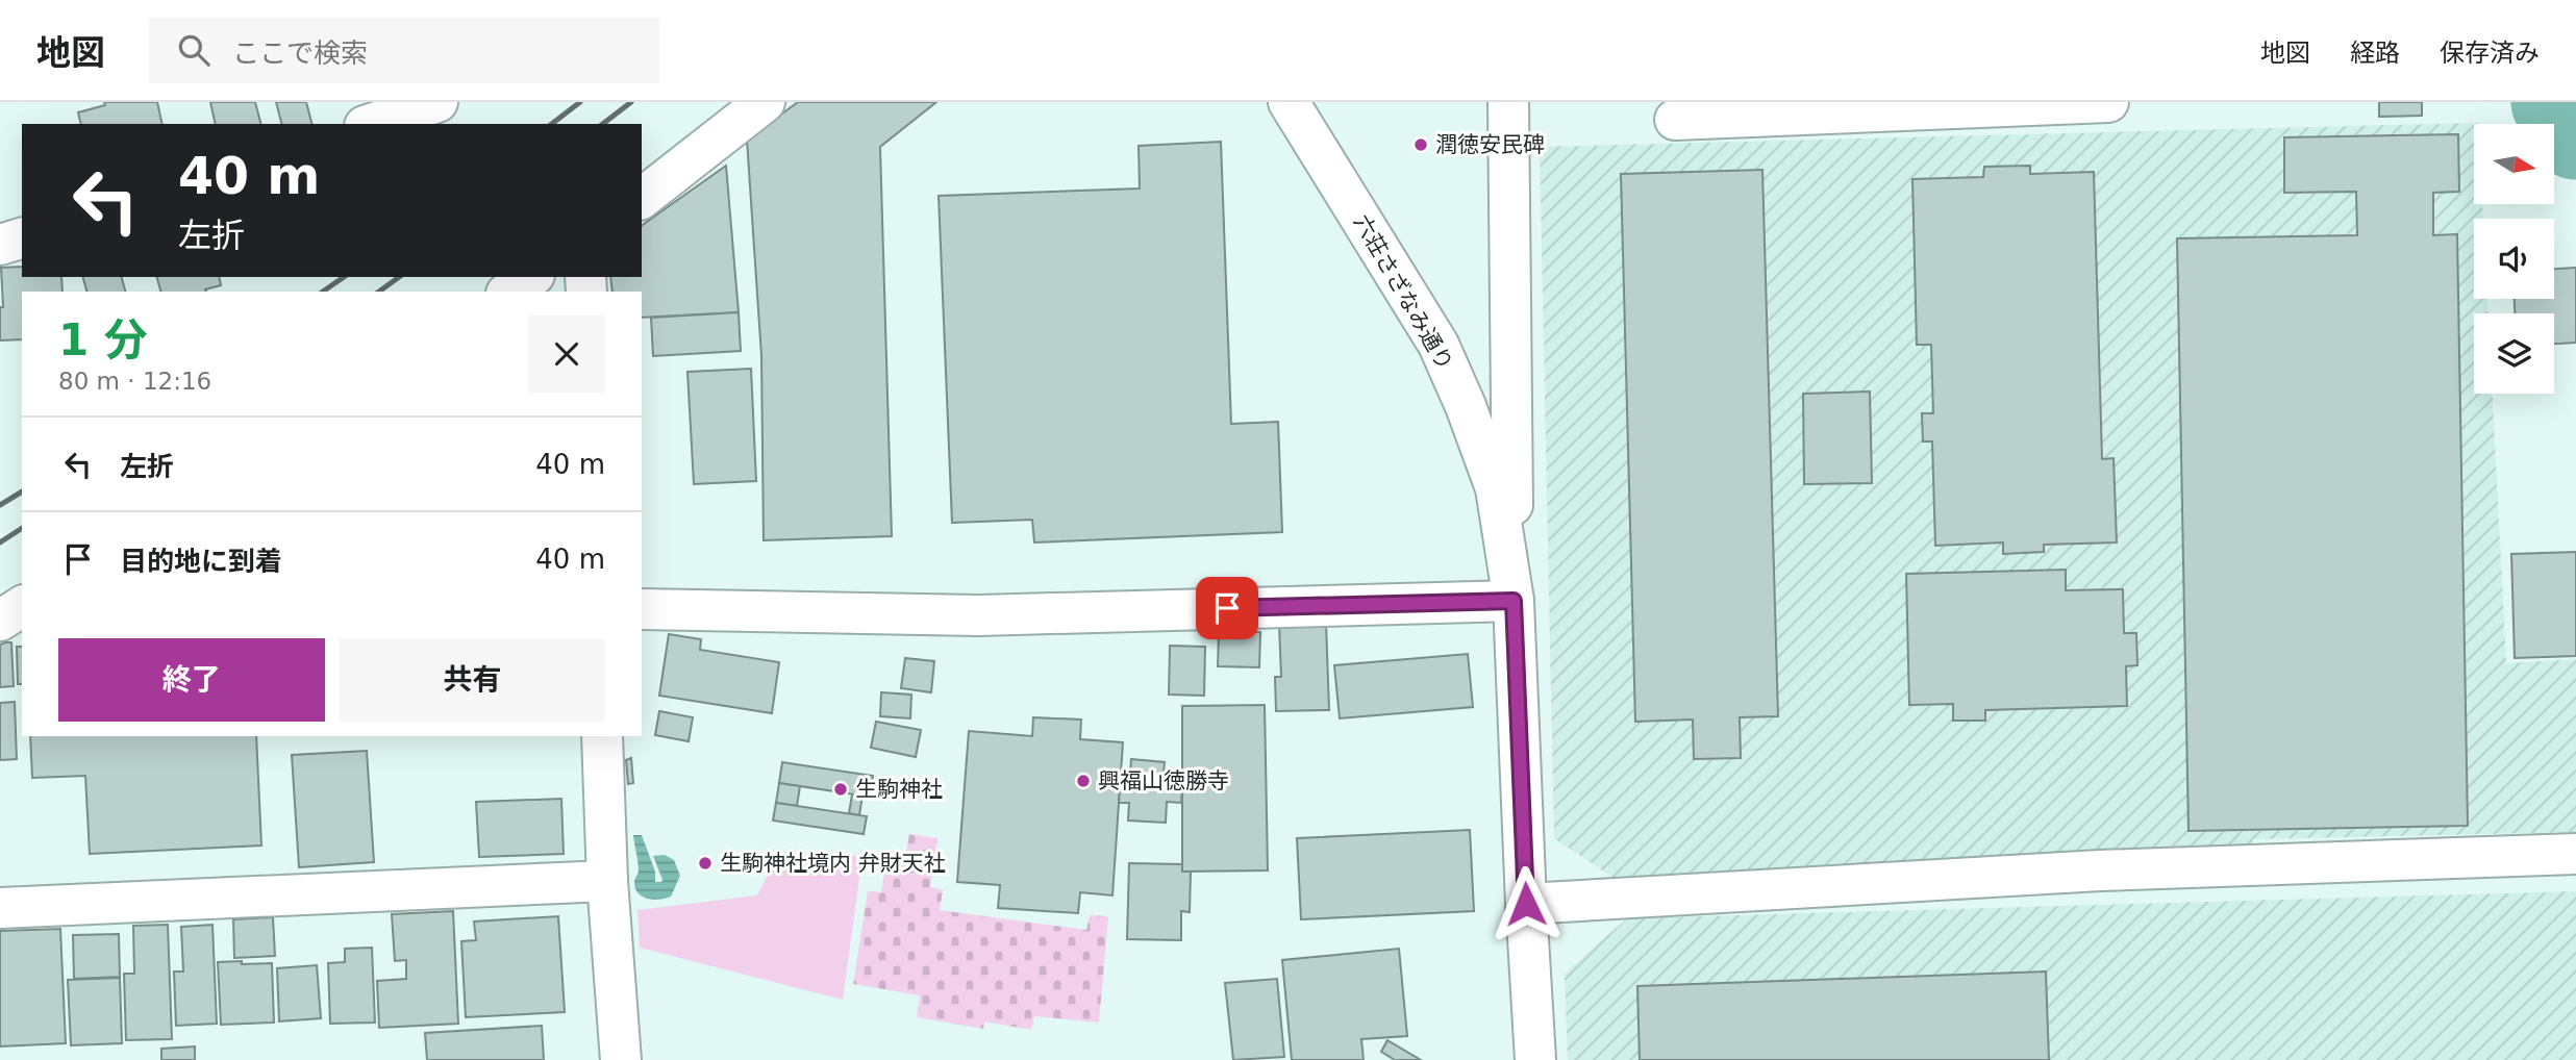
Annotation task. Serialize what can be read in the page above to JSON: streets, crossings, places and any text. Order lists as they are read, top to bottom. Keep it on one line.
{"streets":{"street":["六荘さざなみ通り"]},"places":["潤徳安民碑","興福山徳勝寺","生駒神社","生駒神社境内 弁財天社"],"north":"right","page":{"header":"地図","search":"ここで検索","nav":["地図","経路","保存済み"],"turn":["40 m","左折"],"heading":["1 分","80 m · 12:16"],"list":[{"name":"左折","value":"40 m"},{"name":"目的地に到着","value":"40 m"}],"buttons":["終了","共有"]}}
